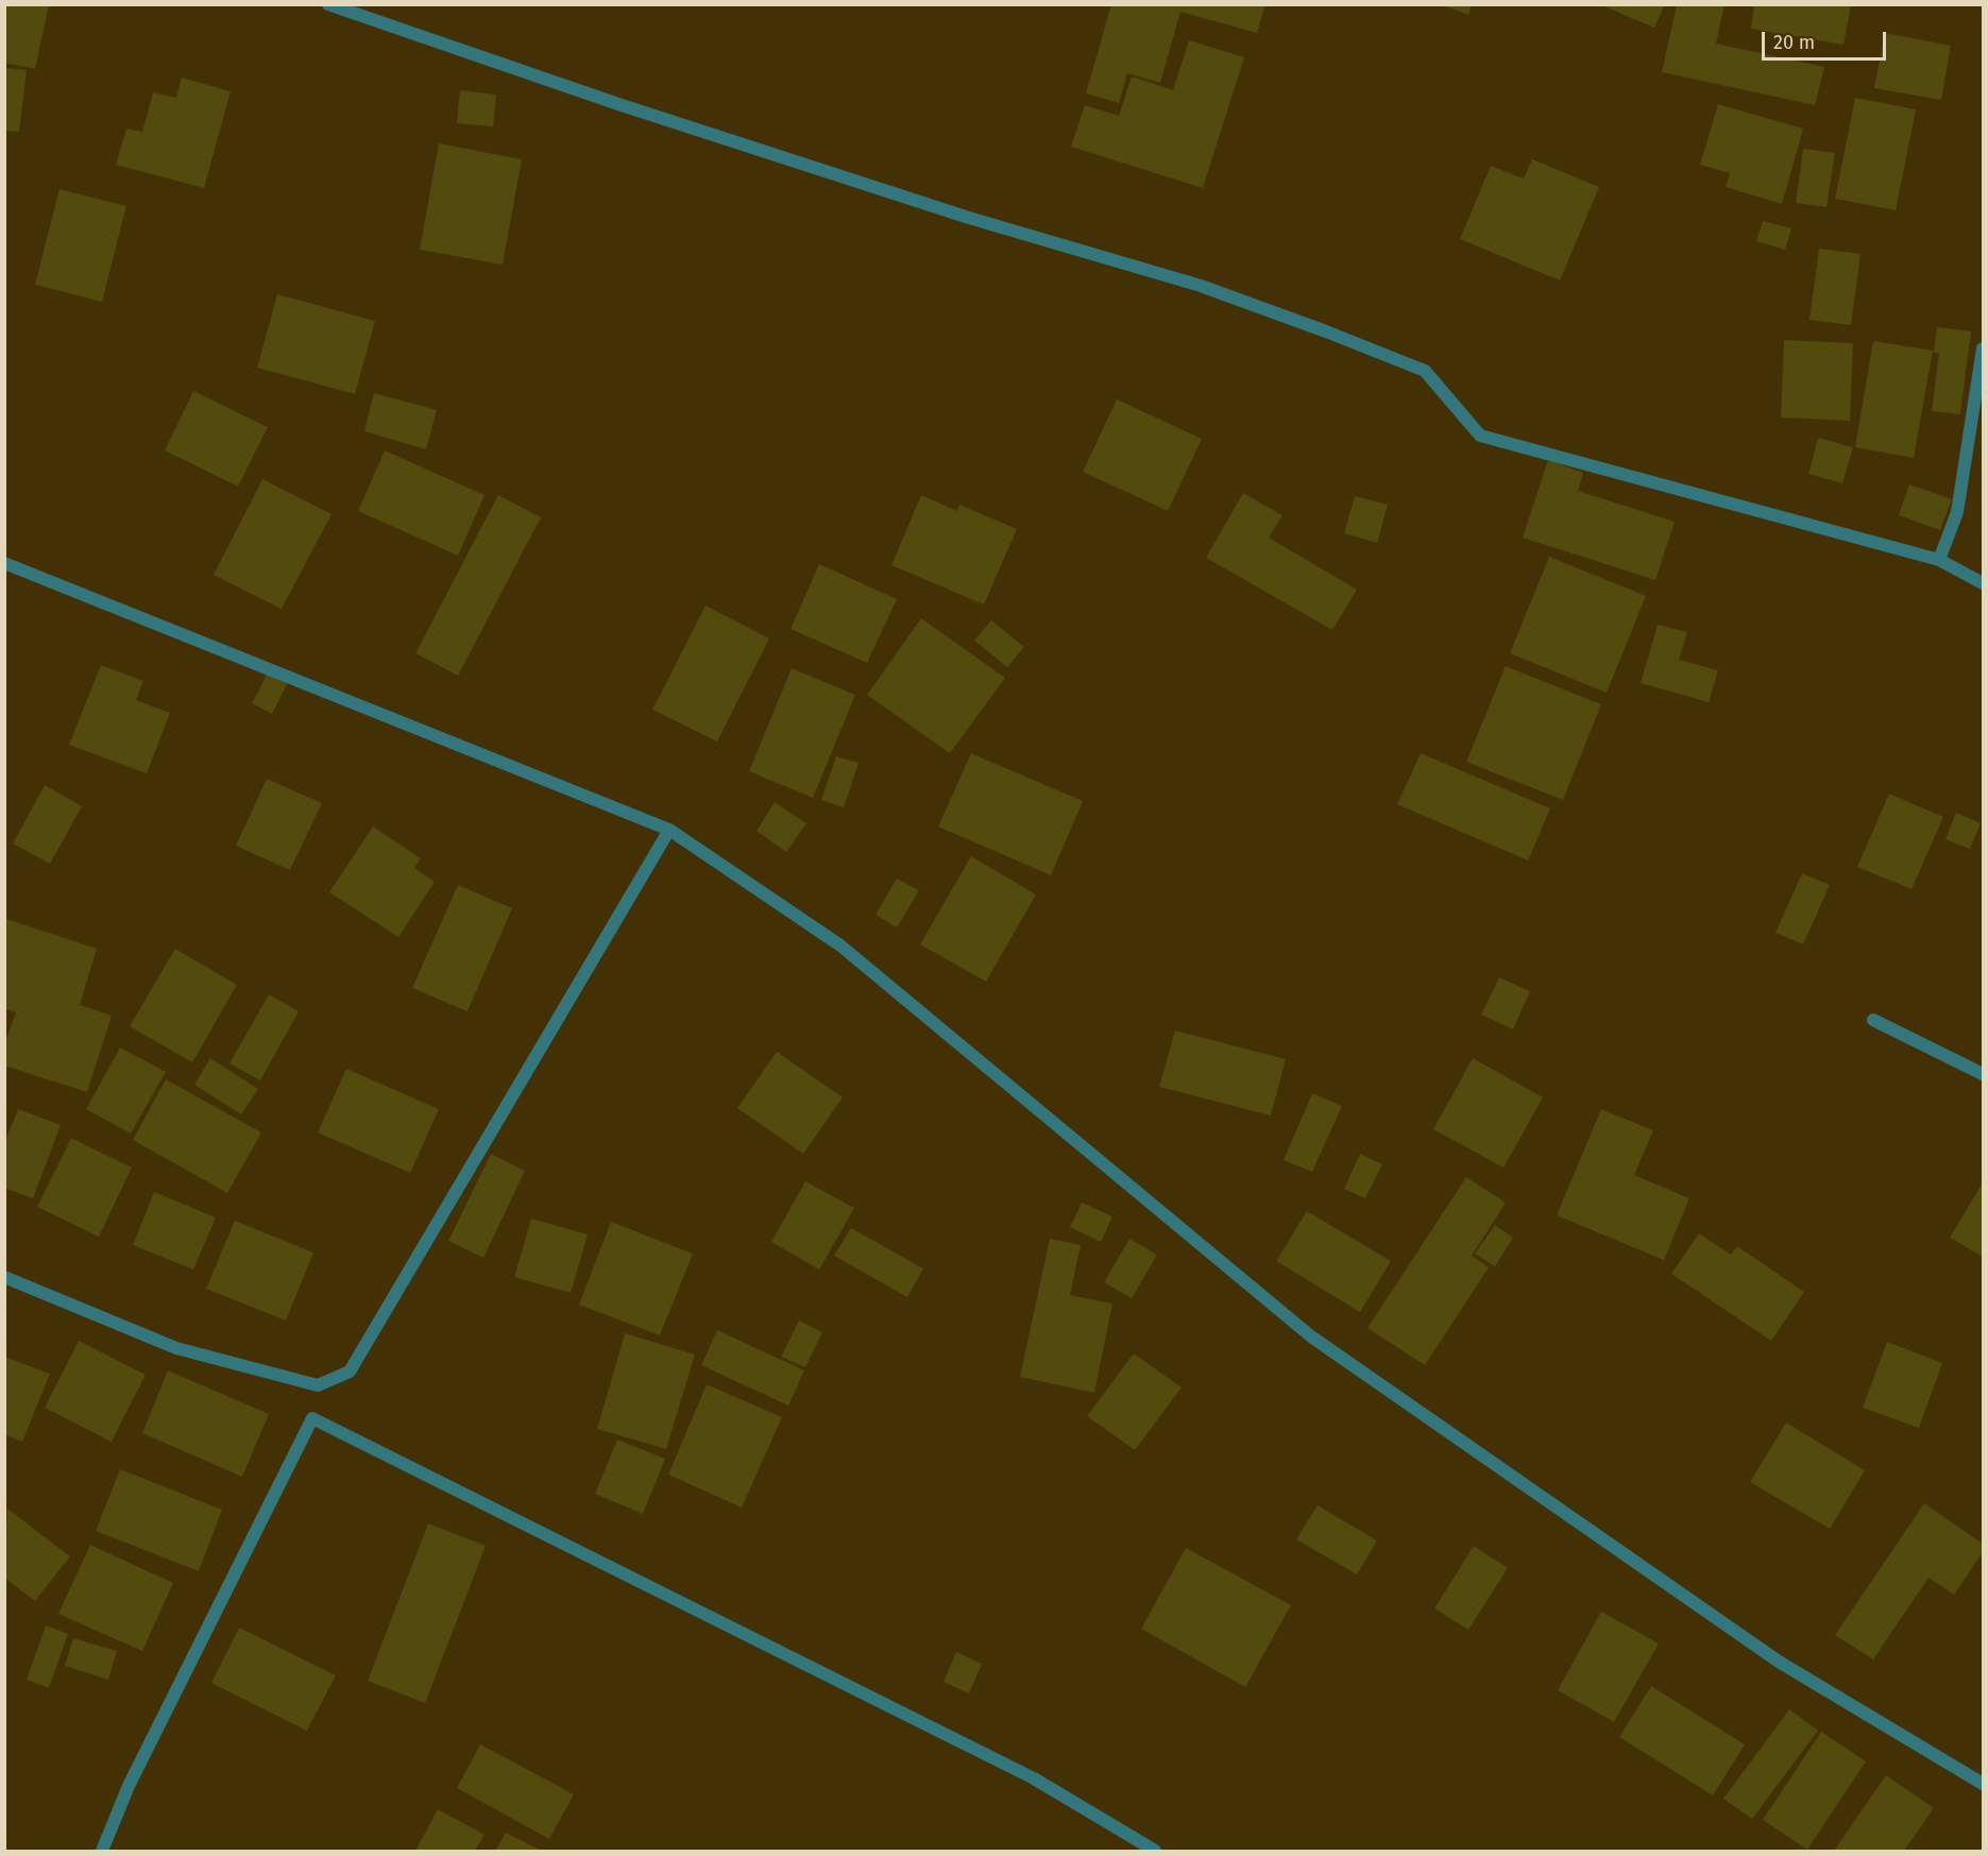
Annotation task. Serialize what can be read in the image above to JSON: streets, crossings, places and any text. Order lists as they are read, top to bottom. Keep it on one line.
{"scale_bar":"20 m"}
